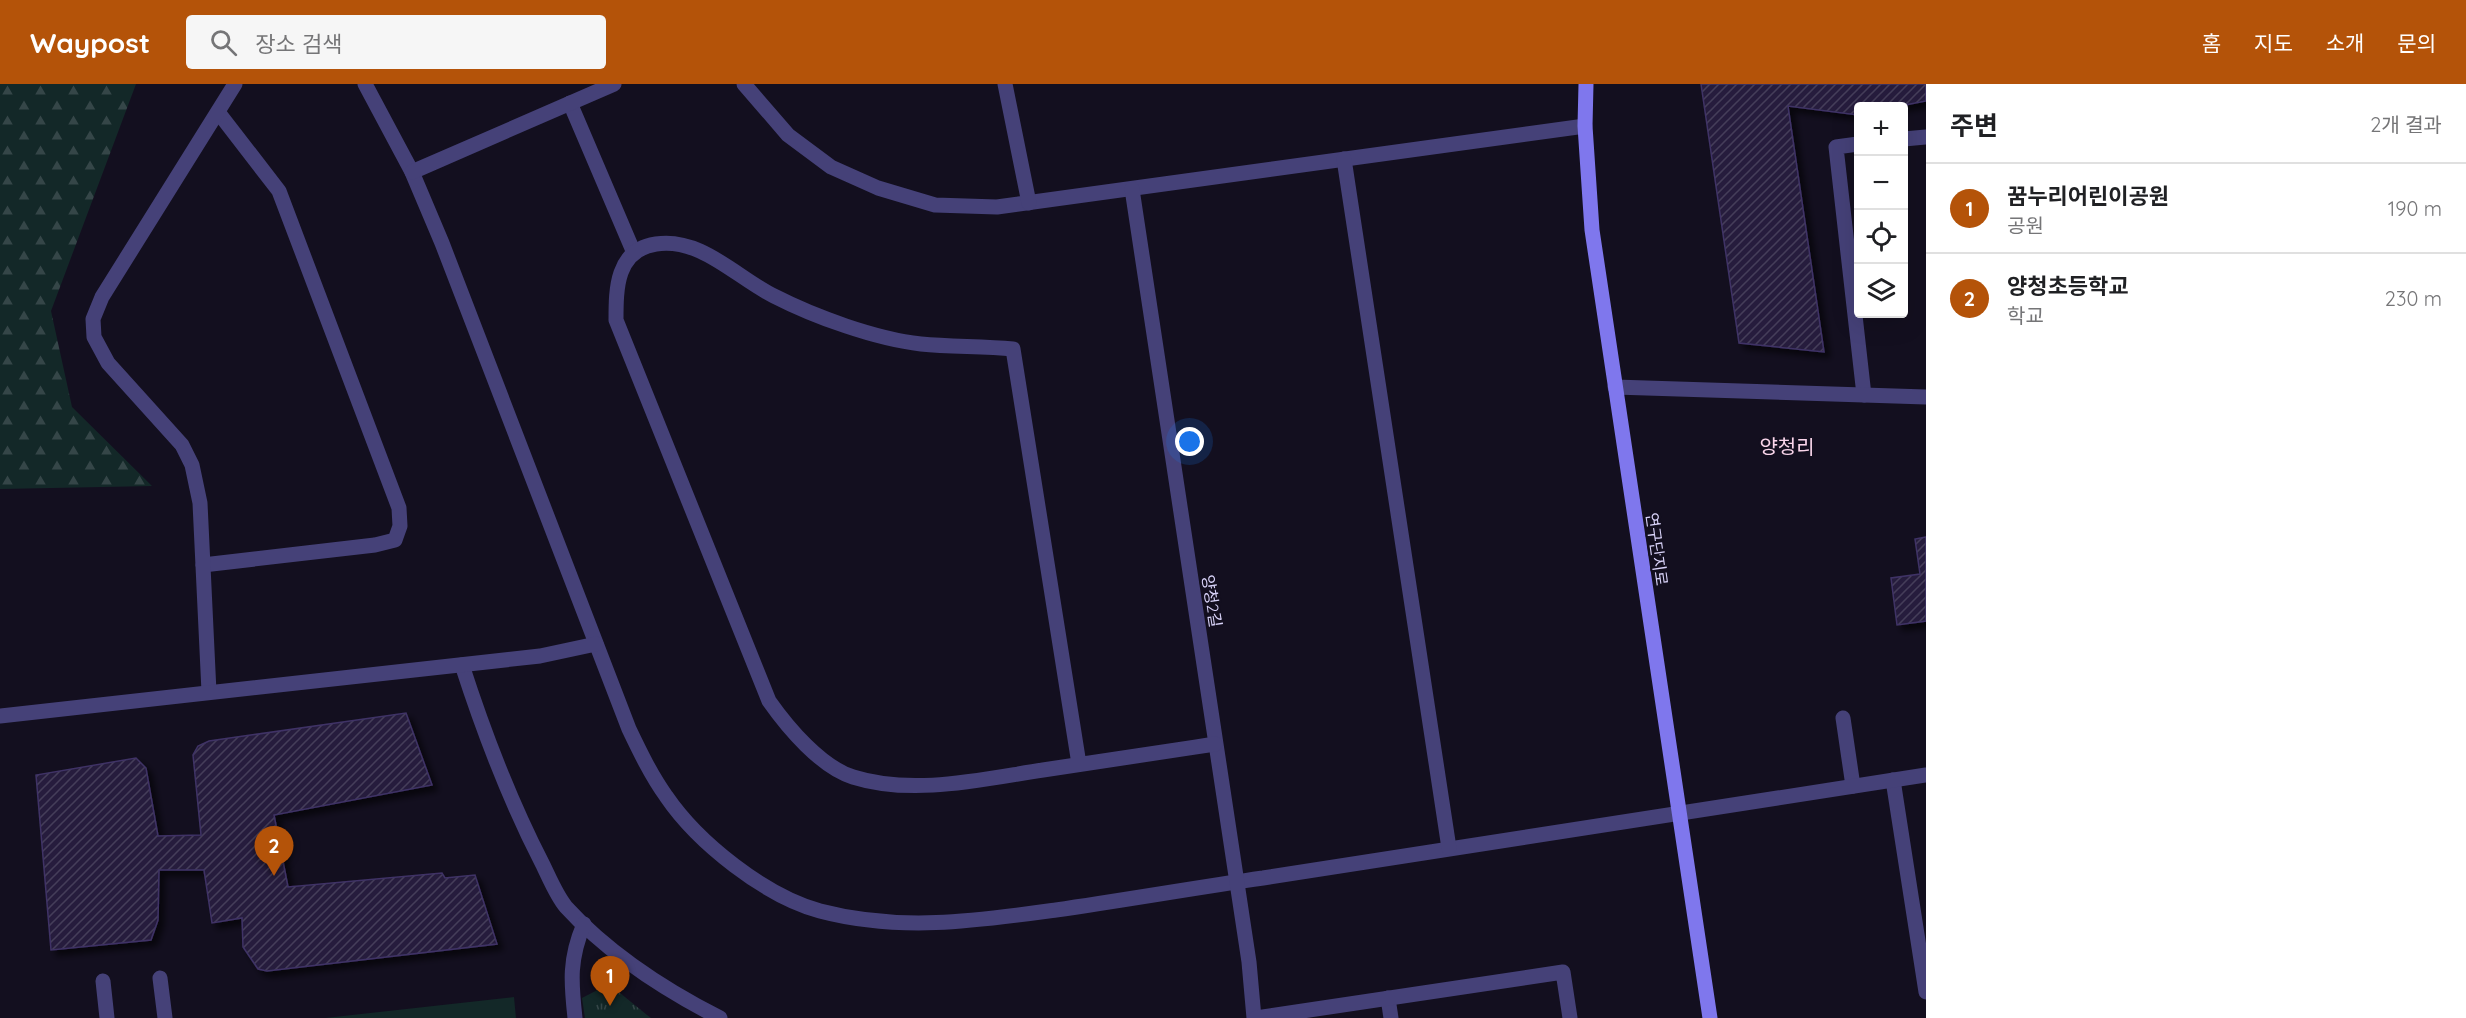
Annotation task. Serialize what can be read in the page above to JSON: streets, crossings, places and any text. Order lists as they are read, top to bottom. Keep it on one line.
{"streets":{"street":["연구단지로","양청2길"]},"districts":["양청리"],"page":{"header":"Waypost","search":"장소 검색","nav":["홈","지도","소개","문의"],"heading":["주변","2개 결과"],"map_buttons":["+","−"],"list":[{"mark":"1","name":"꿈누리어린이공원","note":"공원","value":"190 m"},{"mark":"2","name":"양청초등학교","note":"학교","value":"230 m"}],"pins":["2","1"]}}
